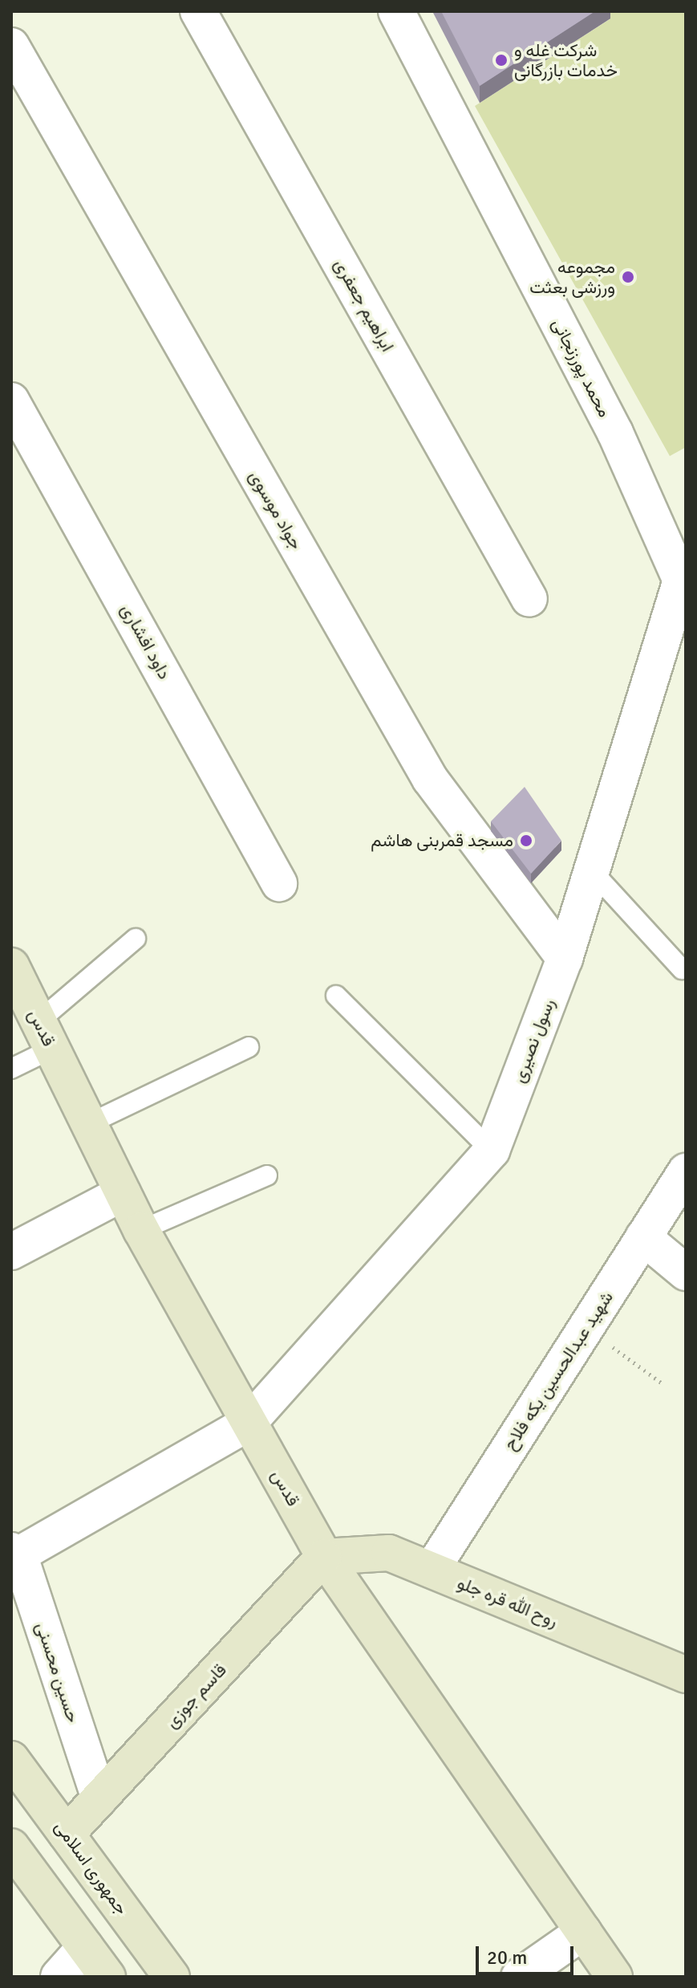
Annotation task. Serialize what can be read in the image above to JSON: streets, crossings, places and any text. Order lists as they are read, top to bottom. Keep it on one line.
{"streets":{"street":["ابراهیم جعفری","محمد پورزنجانی","جواد موسوی","داود افشاری","قدس","رسول نصیری","شهید عبدالحسین یکه فلاح","روح الله قره جلو","حسین محسنی","قاسم جوزی","جمهوری اسلامی"]},"crossings":[["محمد پورزنجانی","رسول نصیری"],["جواد موسوی","رسول نصیری"],["قدس","رسول نصیری"],["قدس","روح الله قره جلو"],["قدس","قاسم جوزی"],["رسول نصیری","حسین محسنی"],["شهید عبدالحسین یکه فلاح","روح الله قره جلو"],["روح الله قره جلو","قاسم جوزی"],["حسین محسنی","قاسم جوزی"],["قاسم جوزی","جمهوری اسلامی"]],"places":["شرکت غله و خدمات بازرگانی","مجموعه ورزشی بعثت","مسجد قمربنی هاشم"],"scale_bar":"20 m"}
